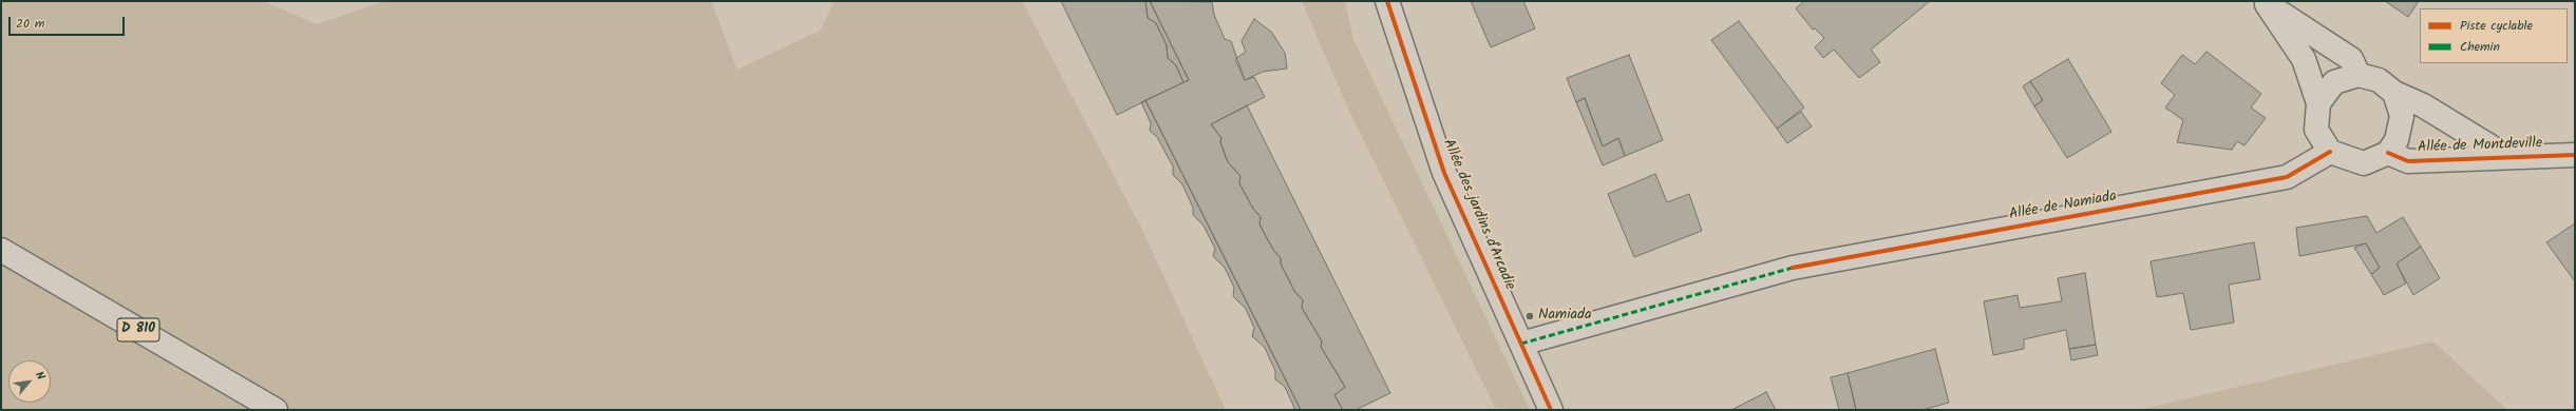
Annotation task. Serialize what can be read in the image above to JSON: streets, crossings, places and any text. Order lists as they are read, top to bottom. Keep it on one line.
{"streets":{"street":["Allée de Montdeville","Allée de Namiada","Allée des jardins d'Arcadie","D 810"]},"crossings":[["Allée de Montdeville","Allée de Namiada"],["Allée de Namiada","Allée des jardins d'Arcadie"]],"places":["Namiada"],"legend":["Piste cyclable","Chemin"],"scale_bar":"20 m","north":"top right"}
